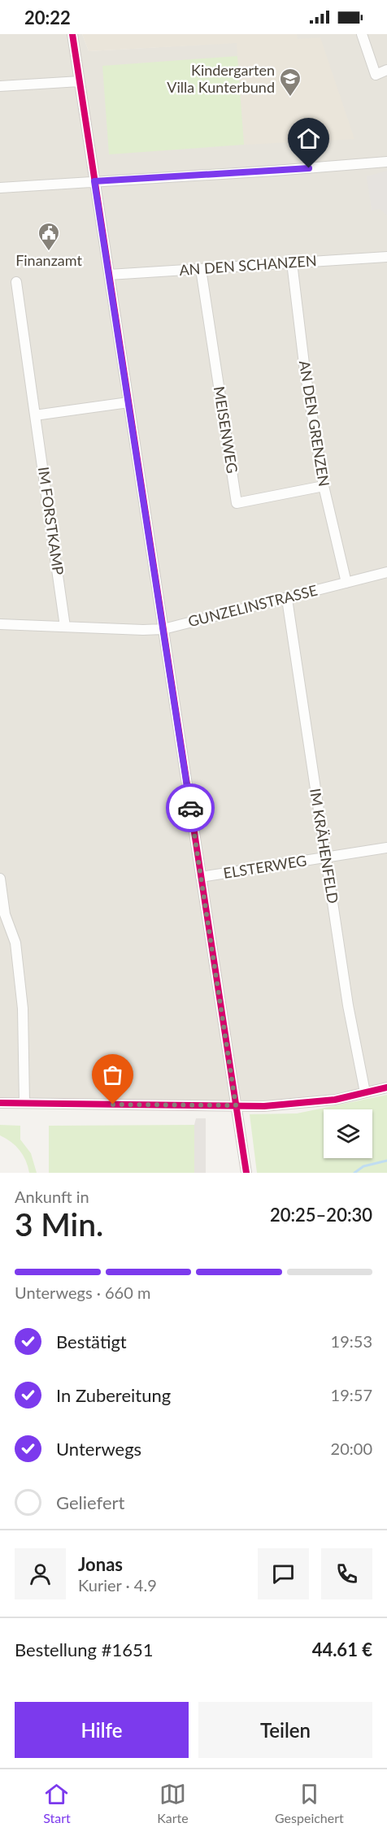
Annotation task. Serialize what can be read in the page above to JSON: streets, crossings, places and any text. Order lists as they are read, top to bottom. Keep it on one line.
{"streets":{"street":["AN DEN SCHANZEN","AN DEN GRENZEN","MEISENWEG","IM FORSTKAMP","GUNZELINSTRASSE","IM KRÄHENFELD","ELSTERWEG"]},"crossings":[["AN DEN SCHANZEN","AN DEN GRENZEN"],["AN DEN SCHANZEN","MEISENWEG"],["AN DEN GRENZEN","MEISENWEG"],["AN DEN GRENZEN","GUNZELINSTRASSE"],["IM FORSTKAMP","GUNZELINSTRASSE"],["GUNZELINSTRASSE","IM KRÄHENFELD"],["IM KRÄHENFELD","ELSTERWEG"]],"places":{"school or university":["Kindergarten Villa Kunterbund"],"public building":["Finanzamt"]},"page":{"status":"20:22","heading":["3 Min.","Ankunft in","20:25–20:30"],"panel":["Jonas","Kurier · 4.9","Bestellung #1651","44.61 €"],"bar":"Unterwegs · 660 m","list":[["Bestätigt","19:53"],["In Zubereitung","19:57"],["Unterwegs","20:00"],"Geliefert"],"buttons":["Hilfe","Teilen"],"tabs":["Start","Karte","Gespeichert"]}}
